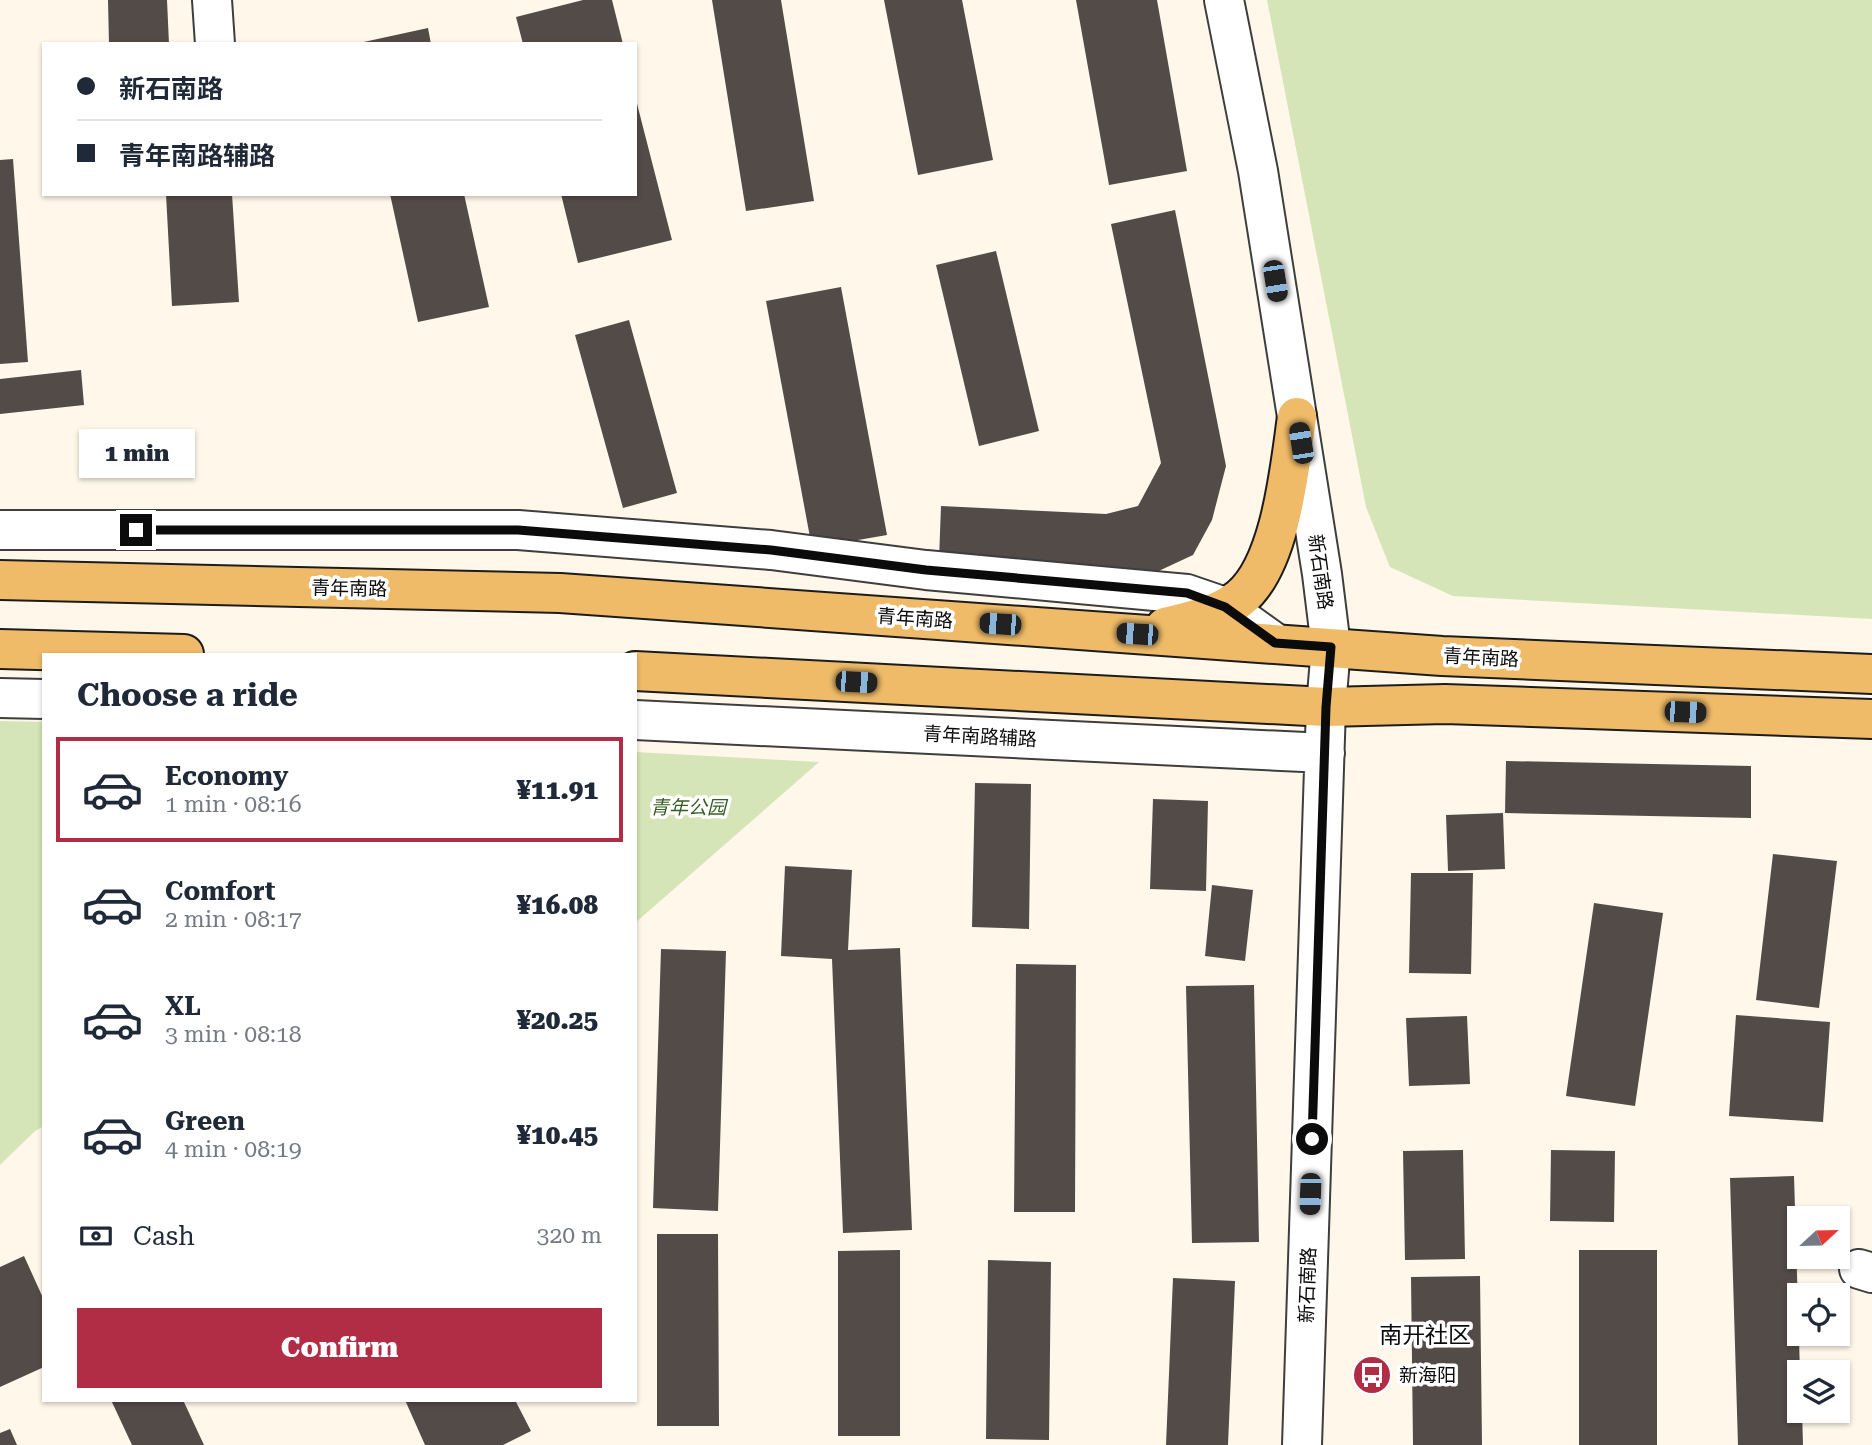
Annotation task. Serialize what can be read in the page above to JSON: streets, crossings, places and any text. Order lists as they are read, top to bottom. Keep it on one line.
{"streets":{"main road":["青年南路"],"street":["新石南路","青年南路辅路"]},"crossings":[["新石南路","青年南路"],["新石南路","青年南路辅路"]],"districts":["南开社区"],"parks":["青年公园"],"places":{"bus stop":["新海阳"]},"north":"right","page":{"banner":["新石南路","青年南路辅路"],"bubble":"1 min","heading":"Choose a ride","list":[{"name":"Economy","note":"1 min · 08:16","value":"¥11.91"},{"name":"Comfort","note":"2 min · 08:17","value":"¥16.08"},{"name":"XL","note":"3 min · 08:18","value":"¥20.25"},{"name":"Green","note":"4 min · 08:19","value":"¥10.45"}],"pay":["Cash","320 m"],"buttons":"Confirm"}}
